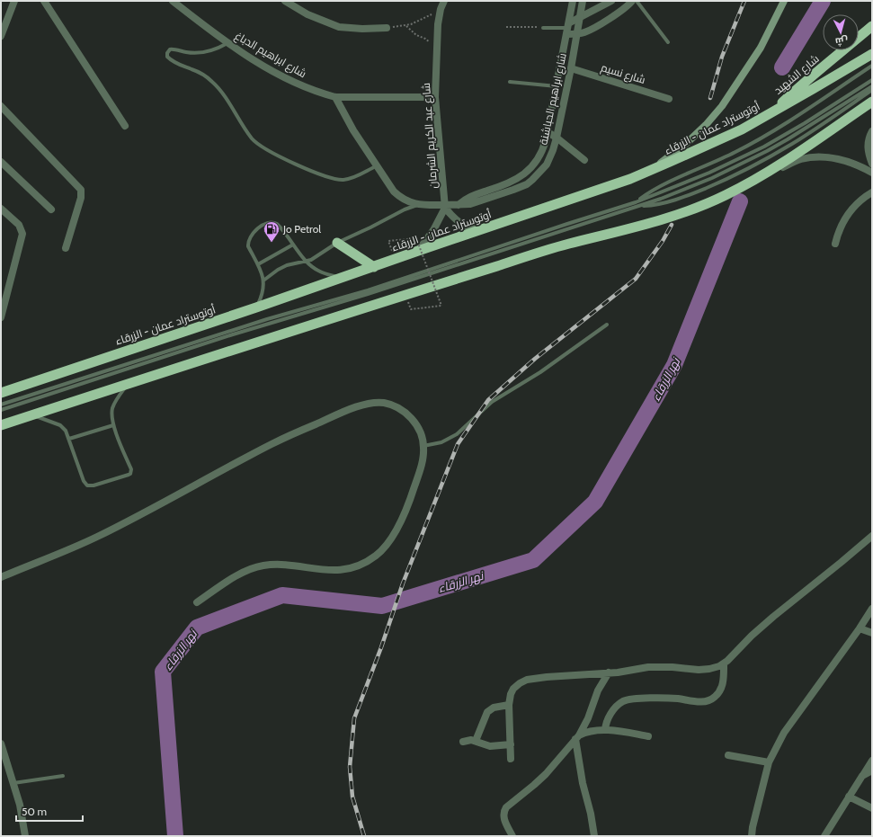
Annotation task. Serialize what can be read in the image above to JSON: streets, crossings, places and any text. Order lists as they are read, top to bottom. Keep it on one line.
{"streets":{"highway":["شارع الشهيد","أوتوستراد عمان - الزرقاء"],"street":["شارع ابراهيم الدباغ","شارع نسيم","شارع ابراهيم الحباشنة","شارع عبد الكريم الشرمان"]},"crossings":[["شارع ابراهيم الدباغ","شارع ابراهيم الحباشنة"],["شارع ابراهيم الدباغ","شارع عبد الكريم الشرمان"],["شارع نسيم","شارع ابراهيم الحباشنة"],["شارع الشهيد","أوتوستراد عمان - الزرقاء"],["شارع ابراهيم الحباشنة","شارع عبد الكريم الشرمان"]],"water":["نهر الزرقاء"],"places":{"fuel station":["Jo Petrol"]},"scale_bar":"50 m","north":"bottom"}
